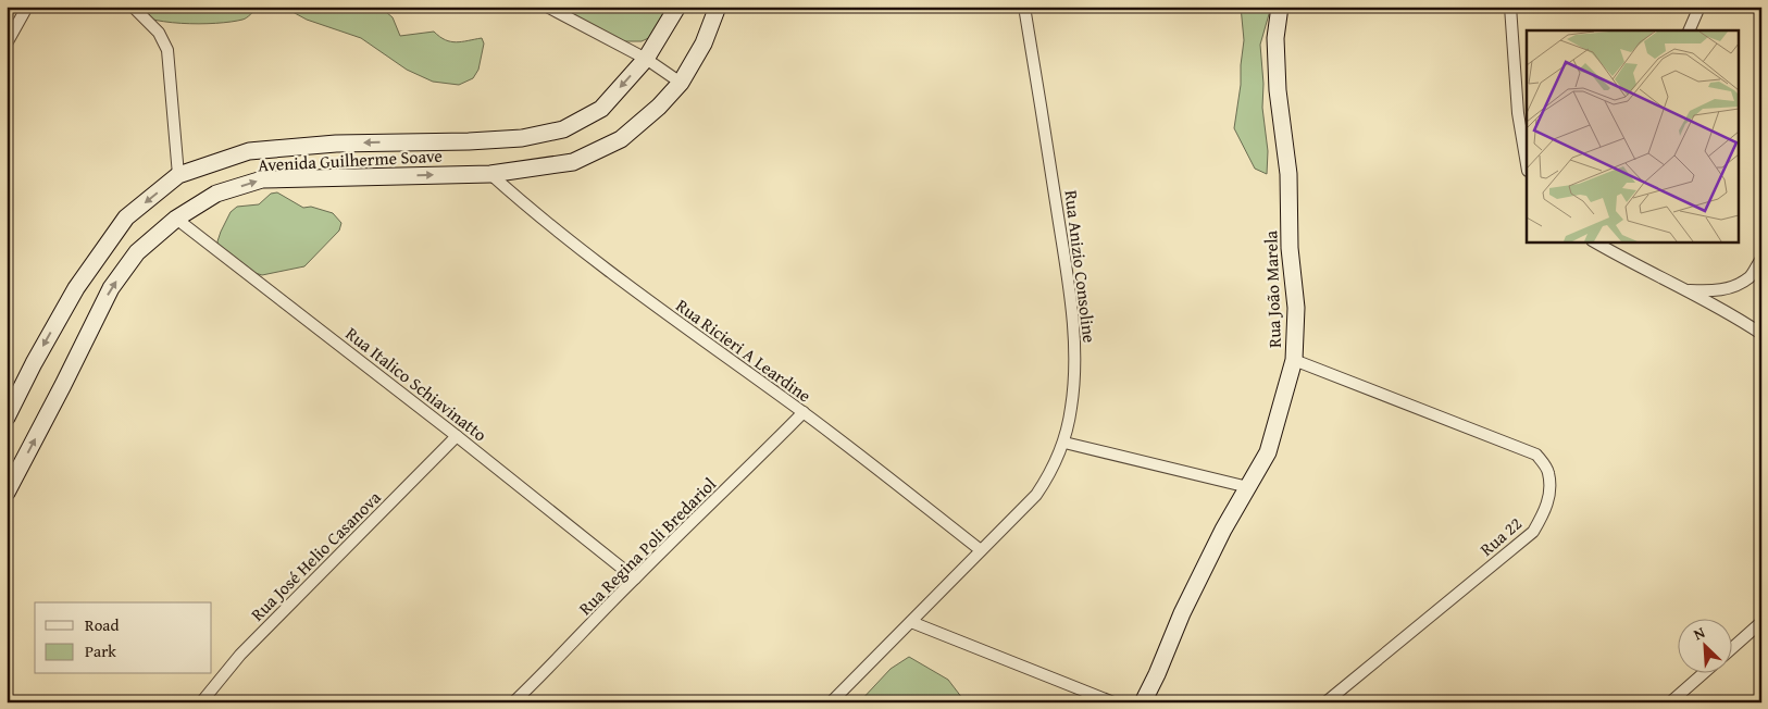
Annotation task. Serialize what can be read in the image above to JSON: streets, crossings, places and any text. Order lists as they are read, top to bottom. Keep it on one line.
{"streets":{"street":["Avenida Guilherme Soave","Rua Anizio Consoline","Rua João Marela","Rua Ricieri A Leardine","Rua Italico Schiavinatto","Rua 22","Rua Regina Poli Bredariol","Rua José Helio Casanova"]},"crossings":[["Avenida Guilherme Soave","Rua Ricieri A Leardine"],["Avenida Guilherme Soave","Rua Italico Schiavinatto"],["Rua Anizio Consoline","Rua Ricieri A Leardine"],["Rua João Marela","Rua 22"],["Rua Ricieri A Leardine","Rua Regina Poli Bredariol"],["Rua Italico Schiavinatto","Rua Regina Poli Bredariol"],["Rua Italico Schiavinatto","Rua José Helio Casanova"]],"legend":["Road","Park"],"north":"top left"}
